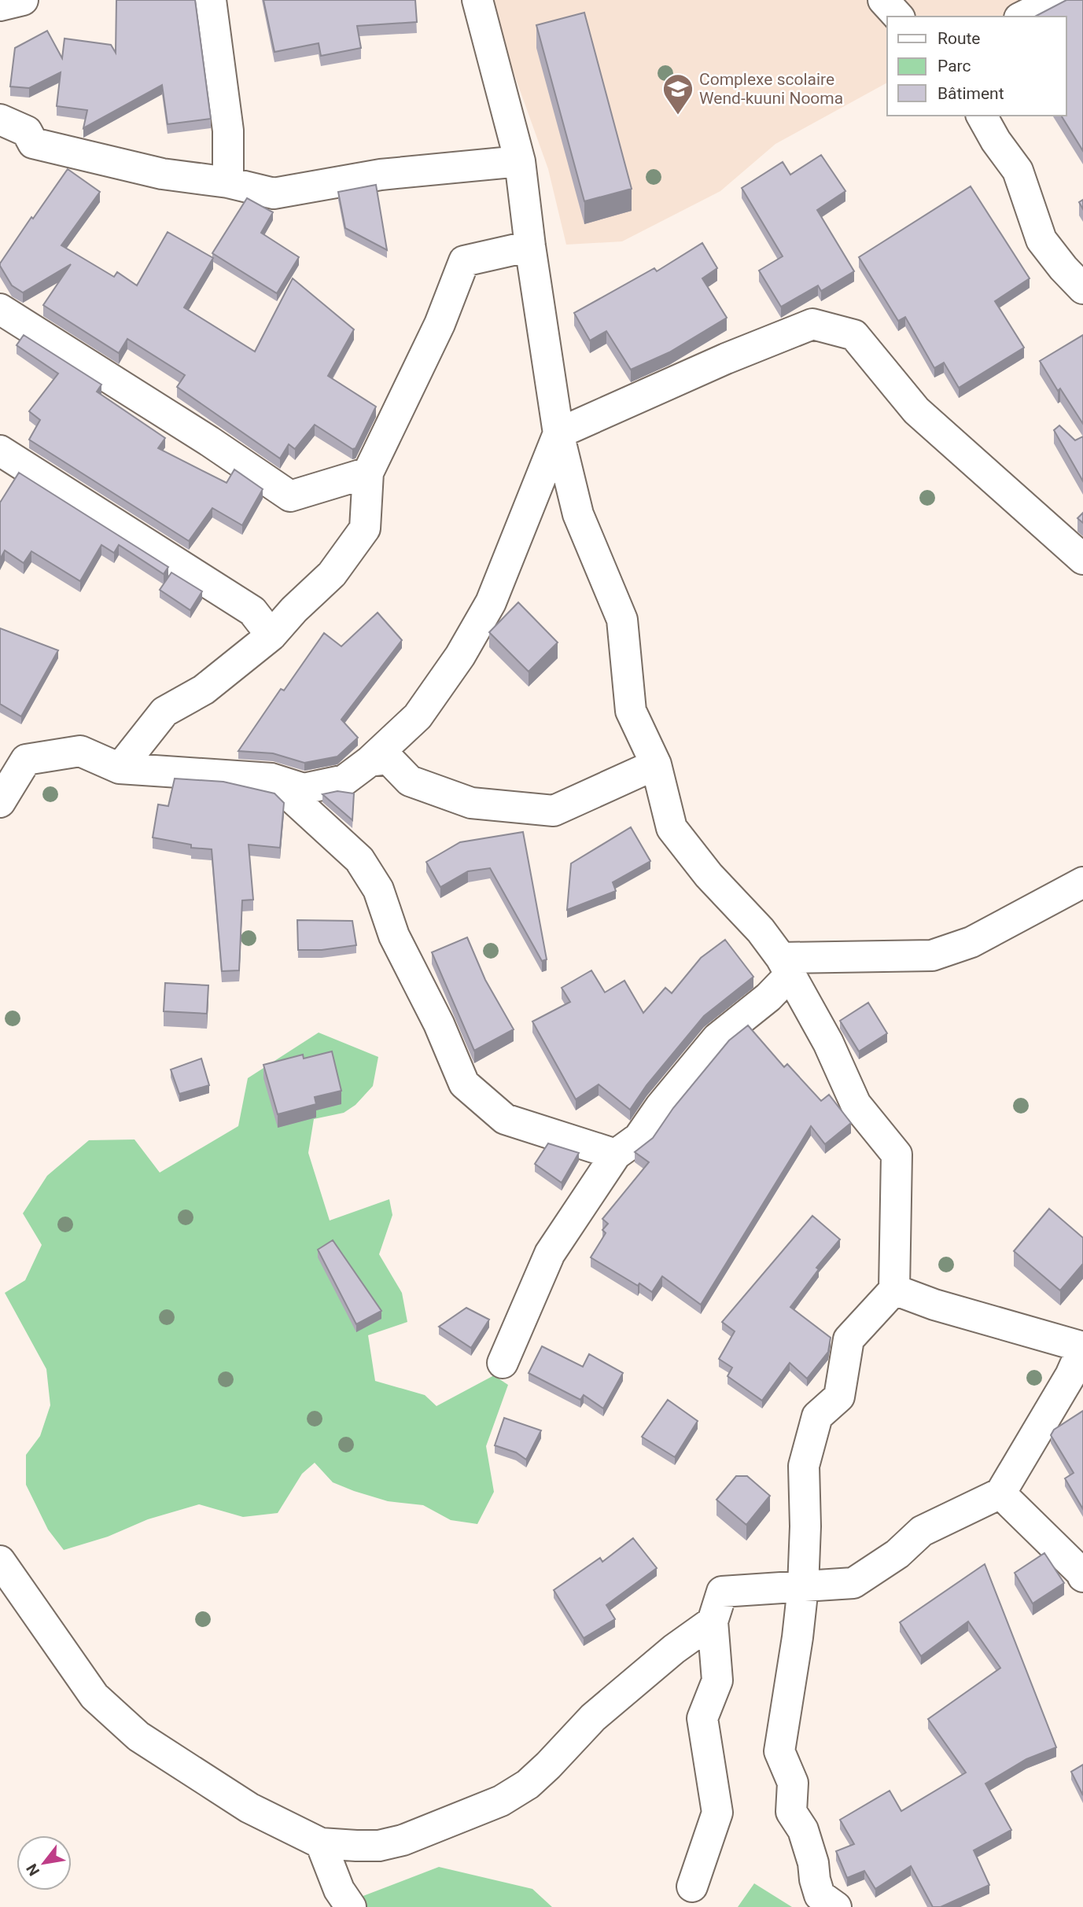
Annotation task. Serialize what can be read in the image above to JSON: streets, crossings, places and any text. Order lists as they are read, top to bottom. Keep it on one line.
{"places":{"school or university":["Complexe scolaire Wend-kuuni Nooma"]},"legend":["Route","Parc","Bâtiment"],"north":"bottom left"}
